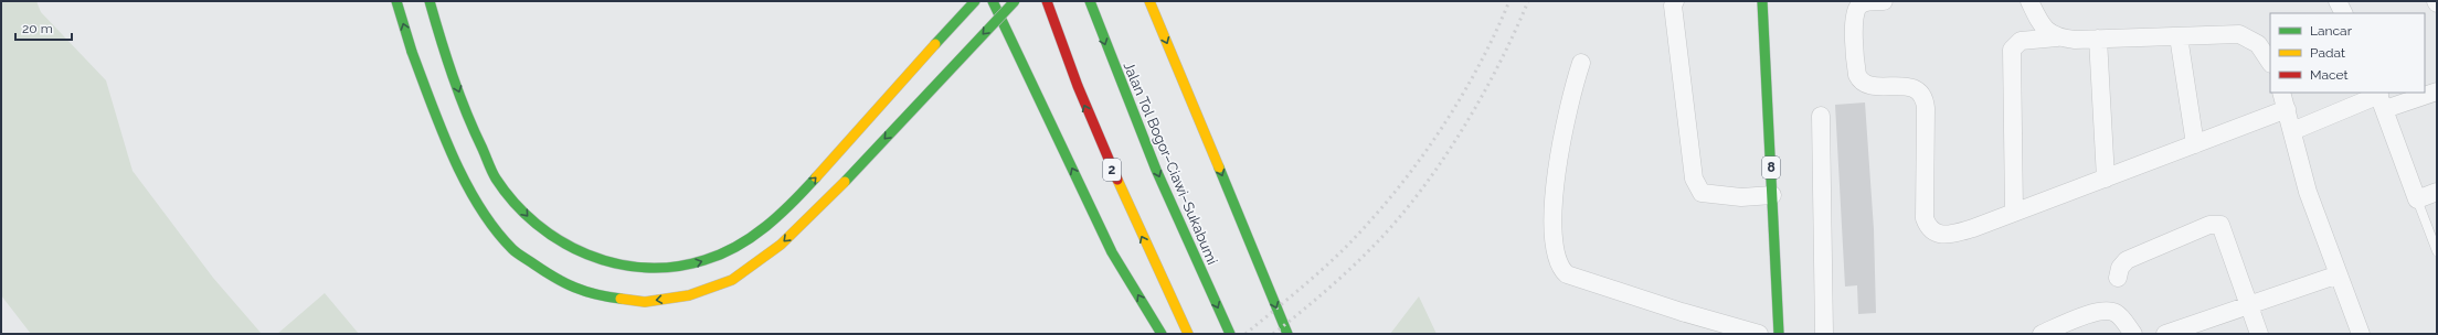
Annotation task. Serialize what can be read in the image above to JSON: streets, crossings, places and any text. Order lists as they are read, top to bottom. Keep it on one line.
{"streets":{"highway":["Jalan Tol Bogor–Ciawi–Sukabumi","8","2"]},"legend":["Lancar","Padat","Macet"],"scale_bar":"20 m"}
